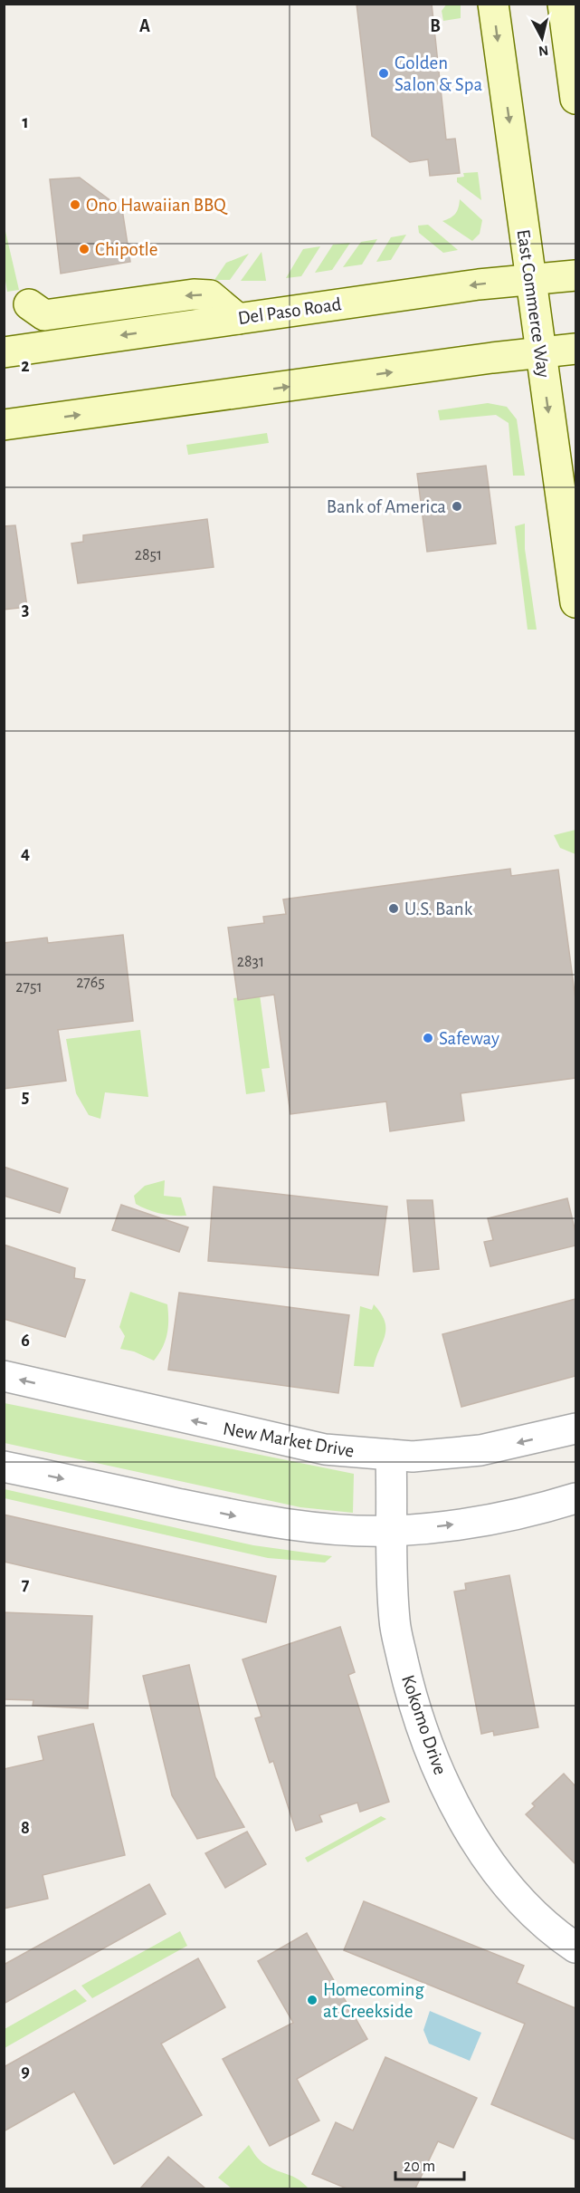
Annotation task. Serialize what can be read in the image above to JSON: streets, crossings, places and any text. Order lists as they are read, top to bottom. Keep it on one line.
{"streets":{"main road":["East Commerce Way","Del Paso Road"],"street":["New Market Drive","Kokomo Drive"]},"crossings":[["East Commerce Way","Del Paso Road"],["New Market Drive","Kokomo Drive"]],"one_way":["East Commerce Way"],"places":["Golden Salon & Spa","Ono Hawaiian BBQ","Chipotle","Bank of America","U.S. Bank","Safeway","Homecoming at Creekside"],"house_numbers":["2851","2831","2765","2751"],"scale_bar":"20 m","north":"bottom","grid":{"columns":["A","B"],"rows":["1","2","3","4","5","6","7","8","9"]}}
